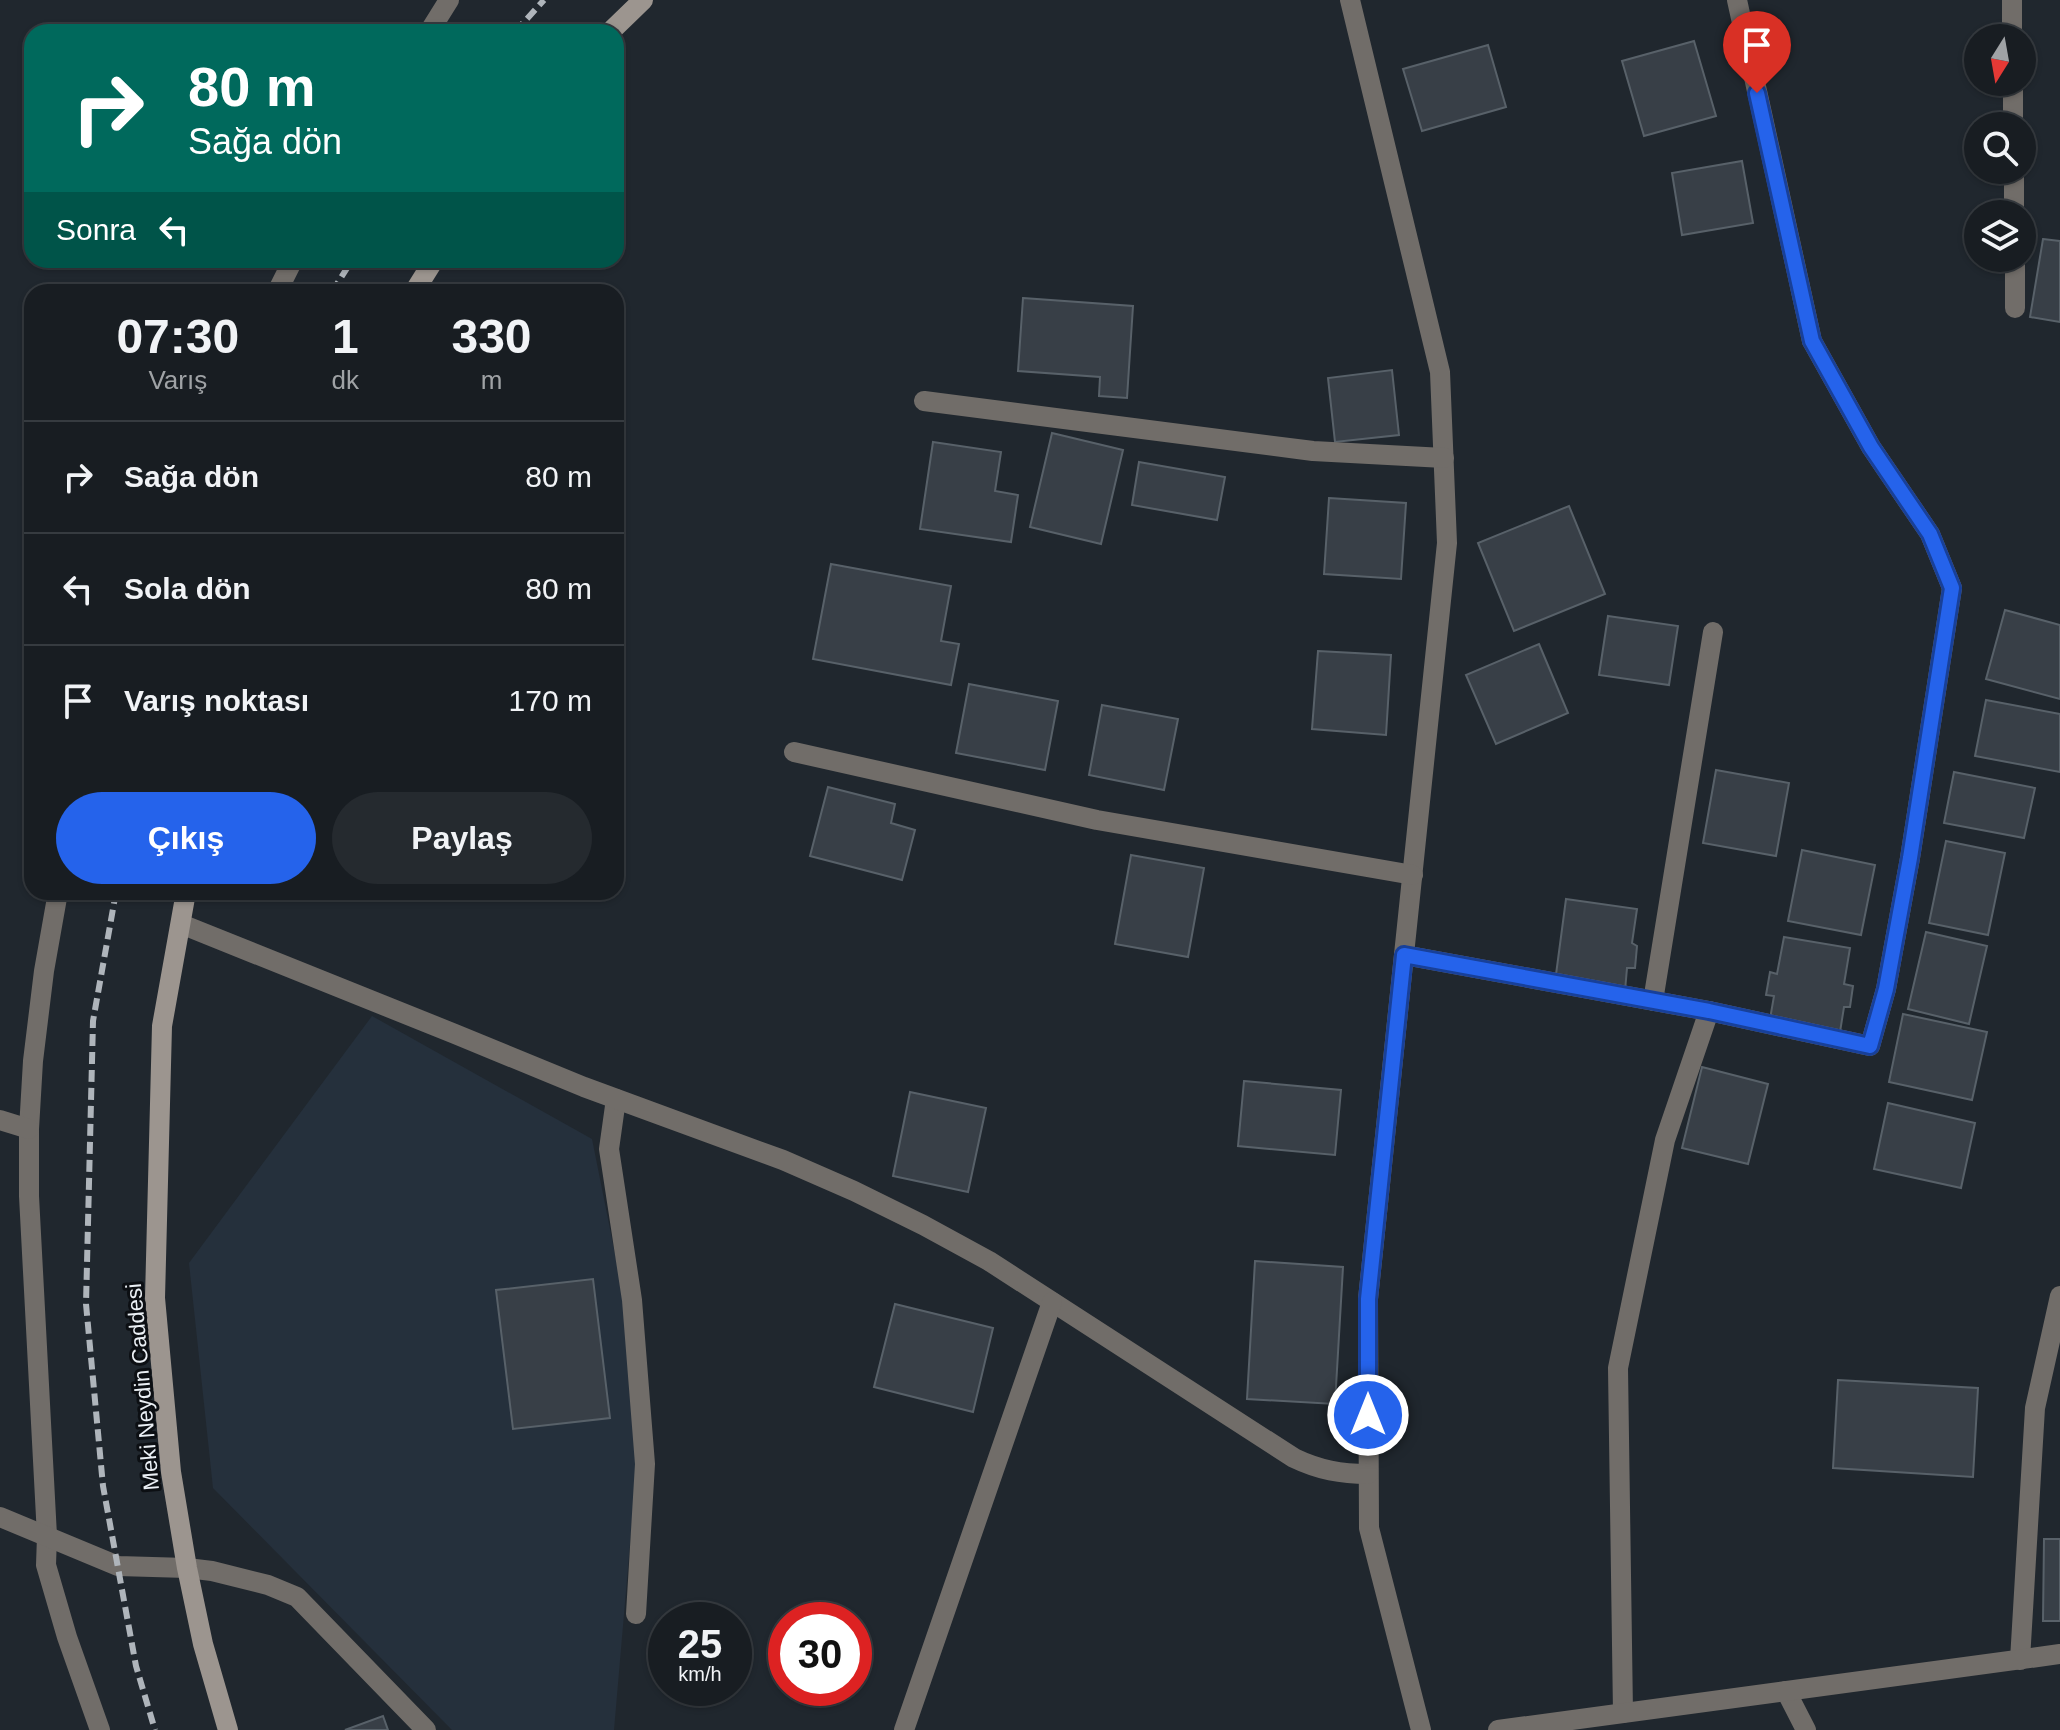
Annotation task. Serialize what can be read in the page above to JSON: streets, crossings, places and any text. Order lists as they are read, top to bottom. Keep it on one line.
{"streets":{"street":["Meki Neydin Caddesi"]},"north":"bottom","page":{"turn":["80 m","Sağa dön"],"then":"Sonra","eta":["07:30","Varış","1","dk","330","m"],"list":[{"name":"Sağa dön","value":"80 m"},{"name":"Sola dön","value":"80 m"},{"name":"Varış noktası","value":"170 m"}],"buttons":["Çıkış","Paylaş"],"speed":"25 km/h","limit":"30"}}
